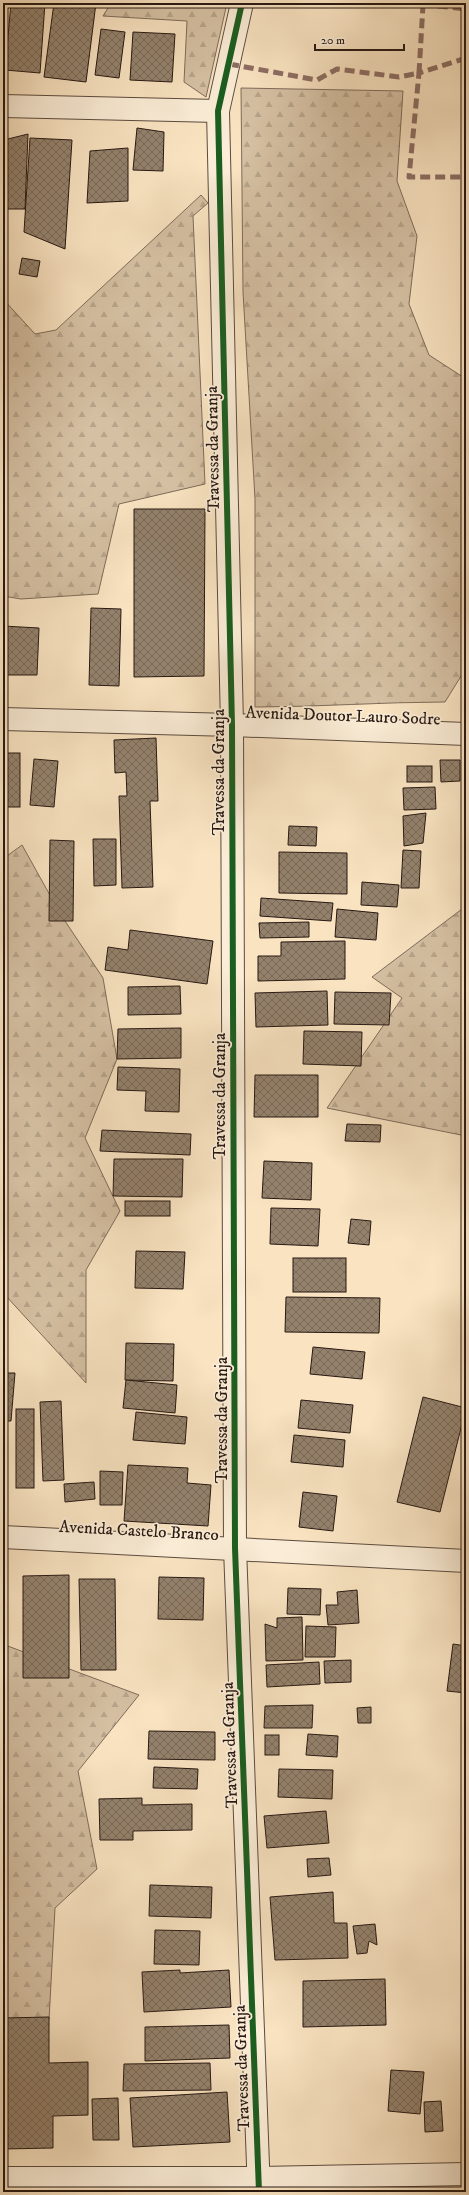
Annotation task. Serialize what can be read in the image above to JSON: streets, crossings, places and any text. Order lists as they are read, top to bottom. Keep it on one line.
{"streets":{"street":["Travessa da Granja","Avenida Doutor Lauro Sodre","Avenida Castelo Branco"]},"crossings":[["Travessa da Granja","Avenida Doutor Lauro Sodre"],["Travessa da Granja","Avenida Castelo Branco"]],"scale_bar":"20 m"}
